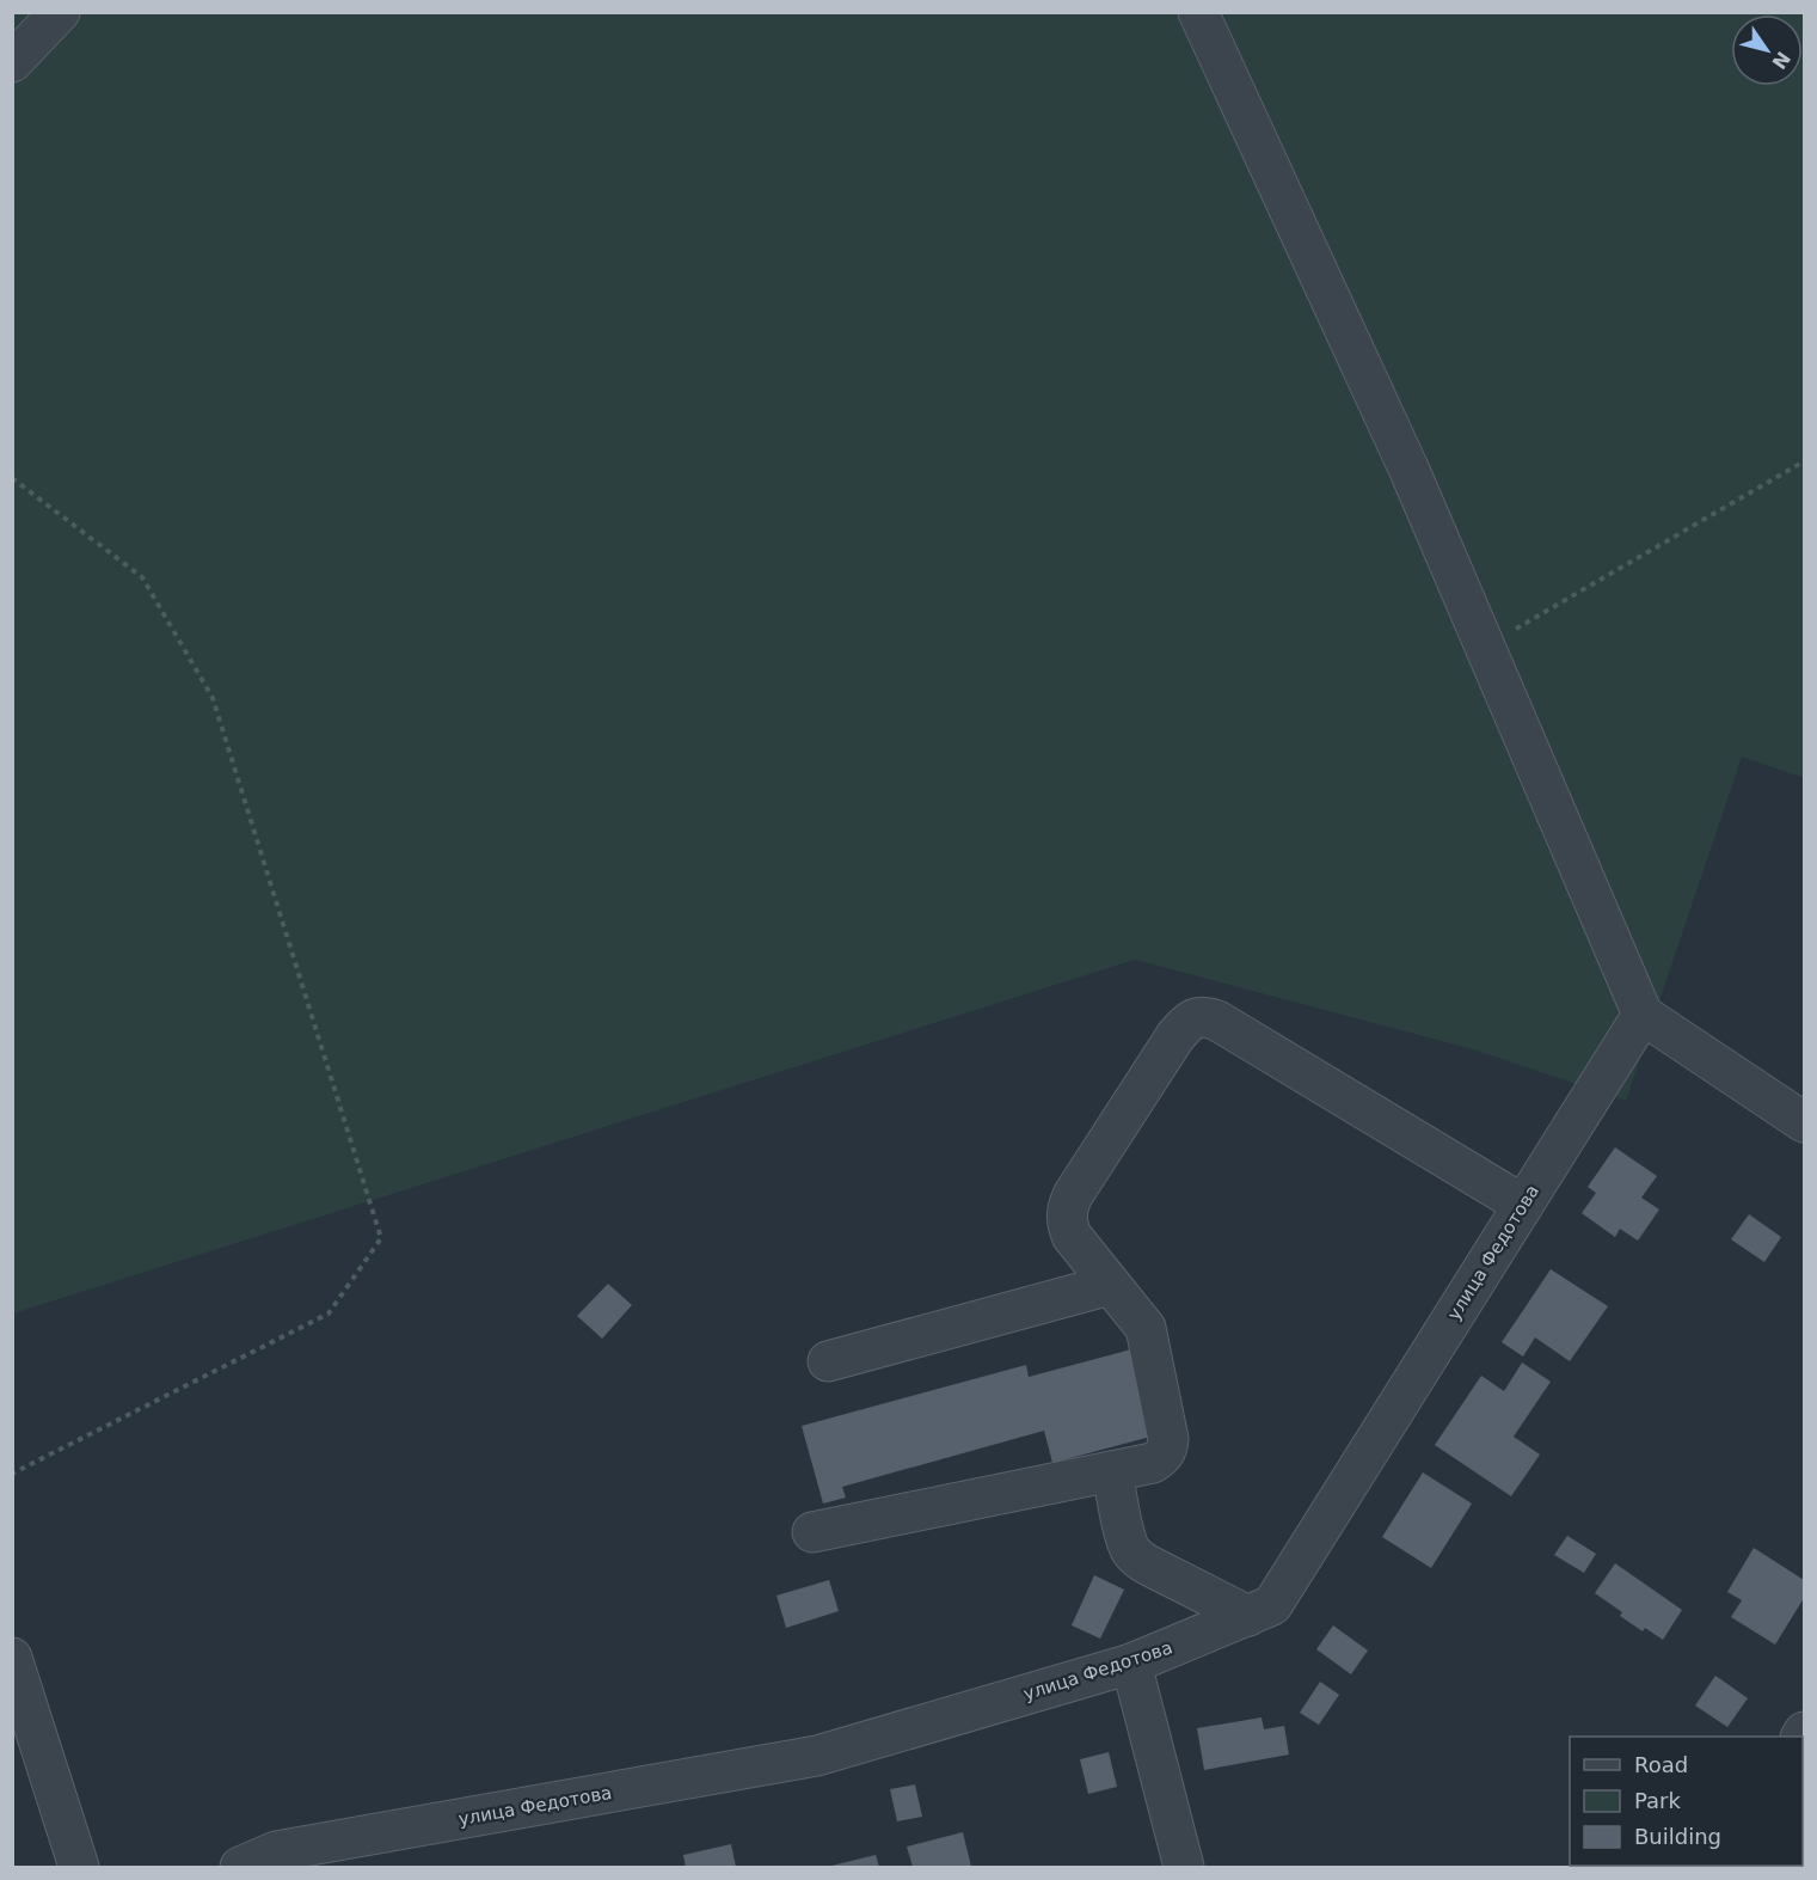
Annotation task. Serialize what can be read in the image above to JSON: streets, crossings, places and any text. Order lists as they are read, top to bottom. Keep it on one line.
{"streets":{"street":["улица Федотова"]},"legend":["Road","Park","Building"],"north":"bottom right"}
